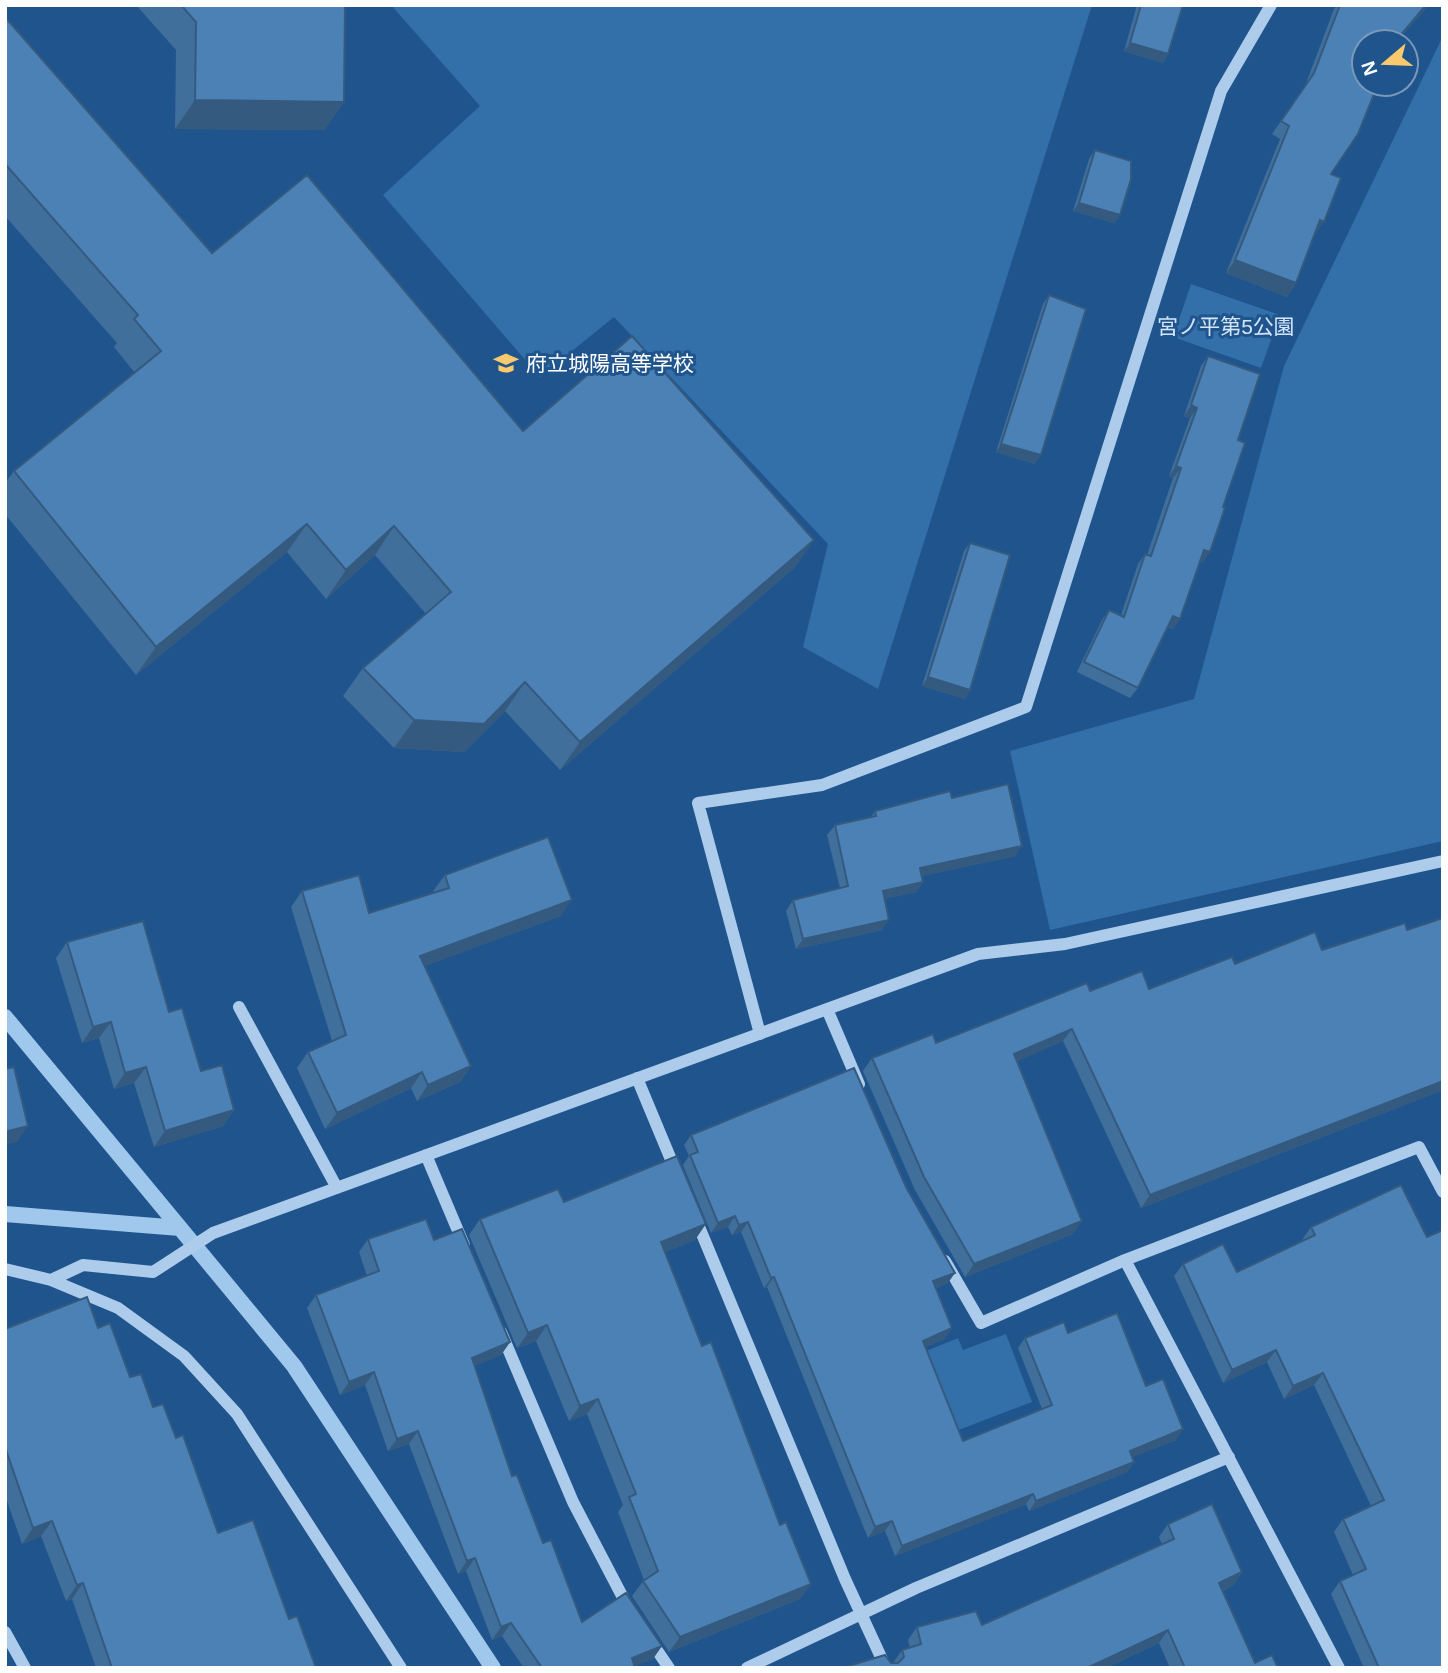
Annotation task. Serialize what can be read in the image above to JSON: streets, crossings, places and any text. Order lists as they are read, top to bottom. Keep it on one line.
{"parks":["宮ノ平第5公園"],"places":{"school or university":["府立城陽高等学校"]},"north":"left"}
